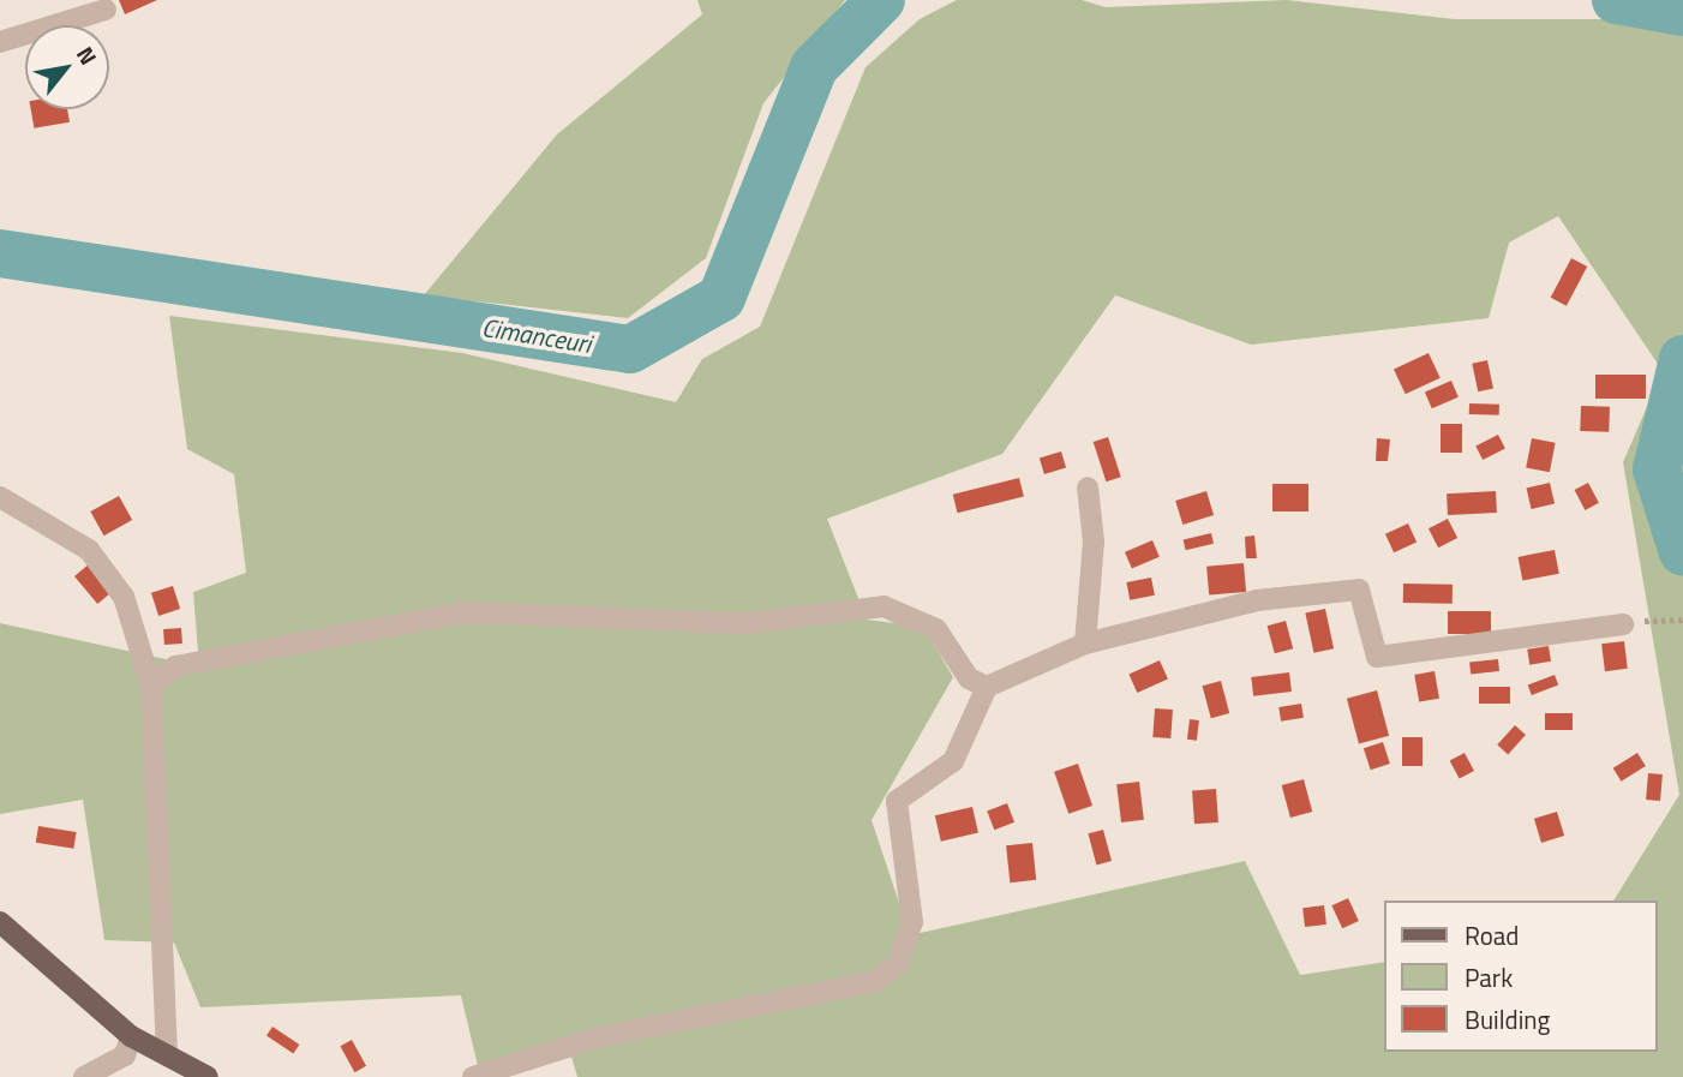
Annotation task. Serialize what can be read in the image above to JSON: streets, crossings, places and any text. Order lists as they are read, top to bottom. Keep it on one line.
{"water":["Cimanceuri"],"legend":["Road","Park","Building"],"north":"top right"}
